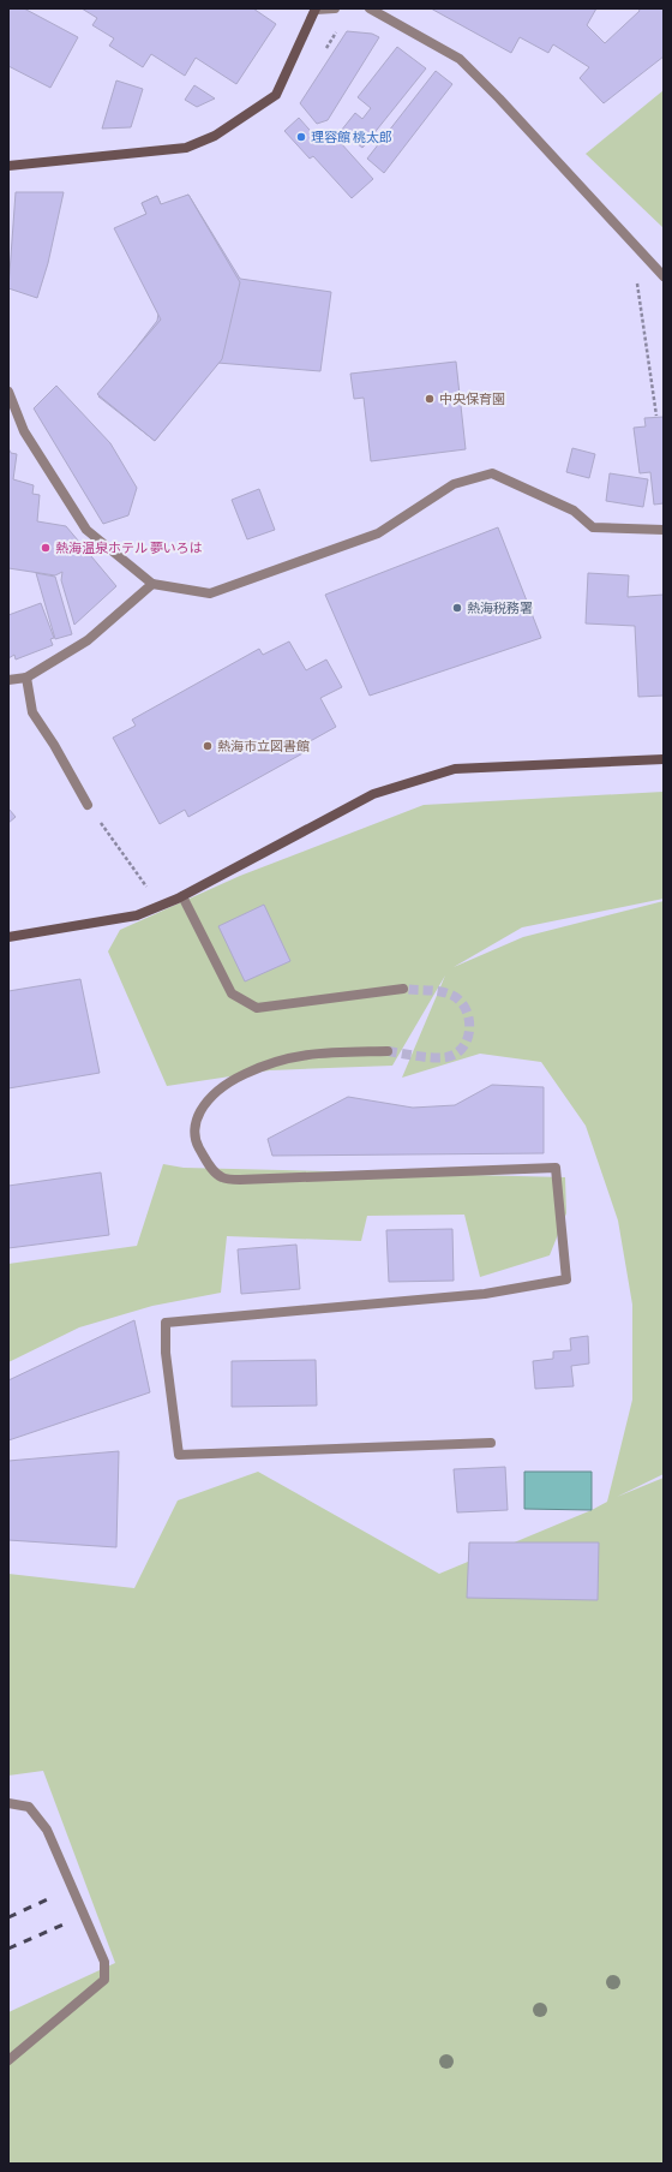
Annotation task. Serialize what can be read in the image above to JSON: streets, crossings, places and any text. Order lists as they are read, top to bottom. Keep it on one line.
{"places":["理容館 桃太郎","中央保育園","熱海温泉ホテル 夢いろは","熱海税務署","熱海市立図書館"]}
